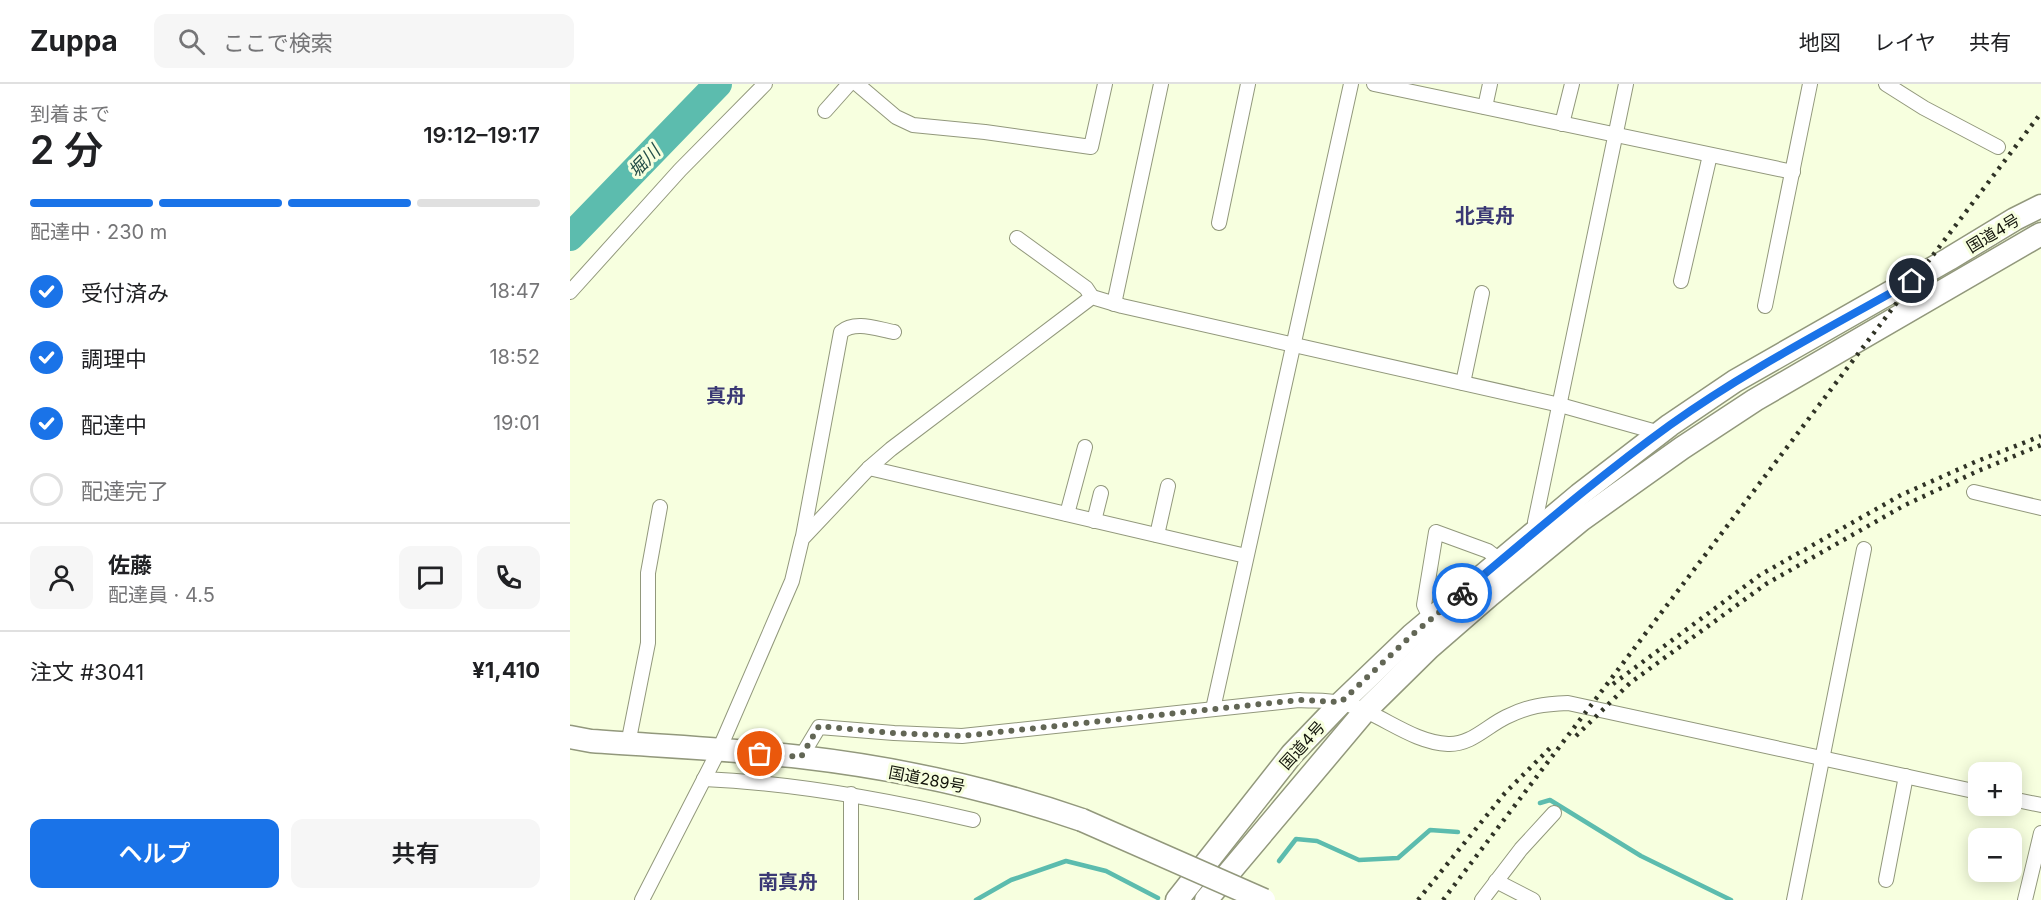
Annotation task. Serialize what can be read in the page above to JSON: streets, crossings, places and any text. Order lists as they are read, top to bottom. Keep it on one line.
{"streets":{"highway":["国道4号","国道289号"]},"districts":["北真舟","真舟","南真舟"],"water":["堀川"],"page":{"header":"Zuppa","search":"ここで検索","nav":["地図","レイヤ","共有"],"heading":["2 分","到着まで","19:12–19:17"],"panel":["佐藤","配達員 · 4.5","注文 #3041","¥1,410"],"bar":"配達中 · 230 m","list":[["受付済み","18:47"],["調理中","18:52"],["配達中","19:01"],"配達完了"],"map_buttons":["+","−"],"buttons":["ヘルプ","共有"]}}
